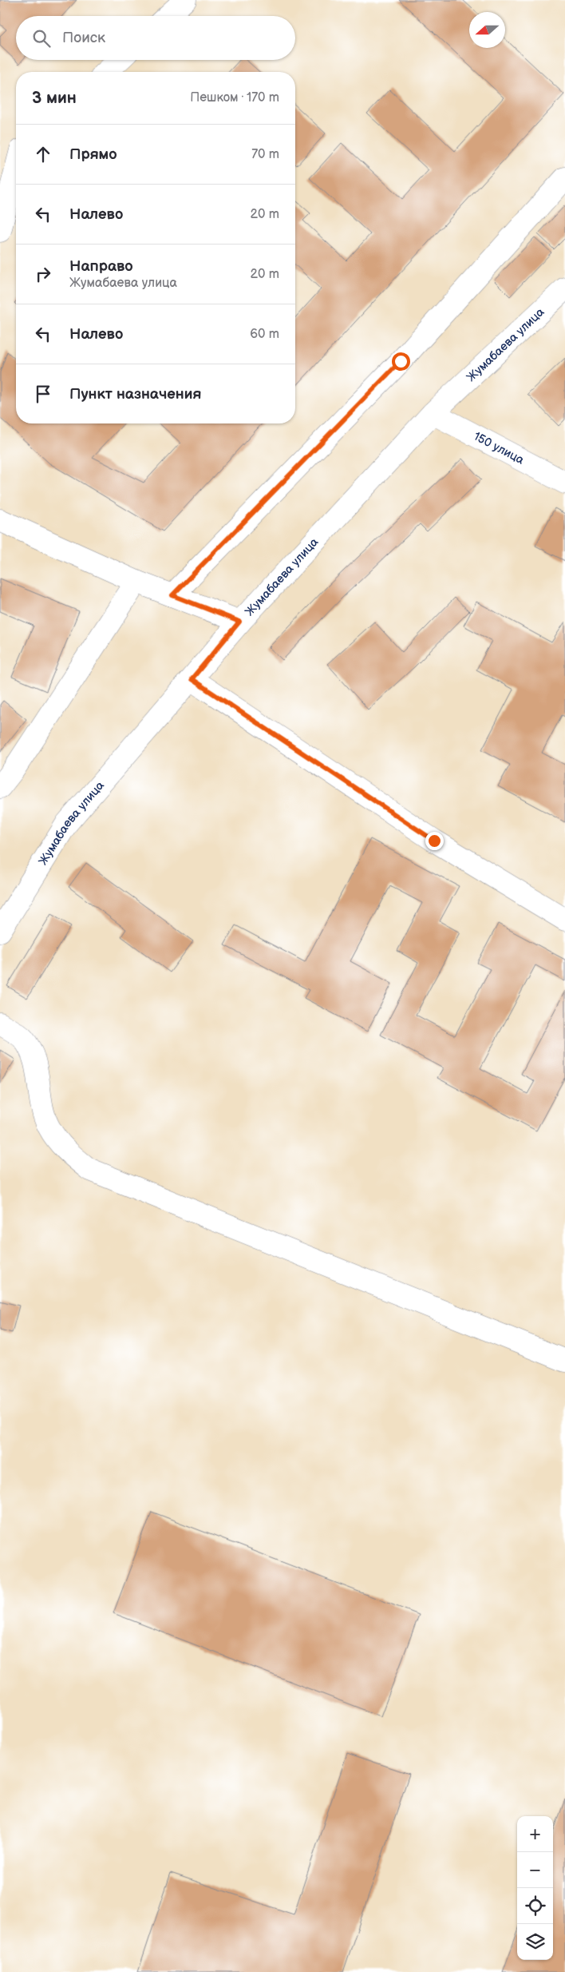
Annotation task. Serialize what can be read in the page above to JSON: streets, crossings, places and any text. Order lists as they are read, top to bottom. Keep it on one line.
{"streets":{"street":["Жумабаева улица","150 улица"]},"crossings":[["Жумабаева улица","150 улица"]],"north":"left","page":{"search":"Поиск","heading":["3 мин","Пешком · 170 m"],"list":[["Прямо","70 m"],["Налево","20 m"],["Направо","Жумабаева улица","20 m"],["Налево","60 m"],"Пункт назначения"],"map_buttons":["+","−"]}}
